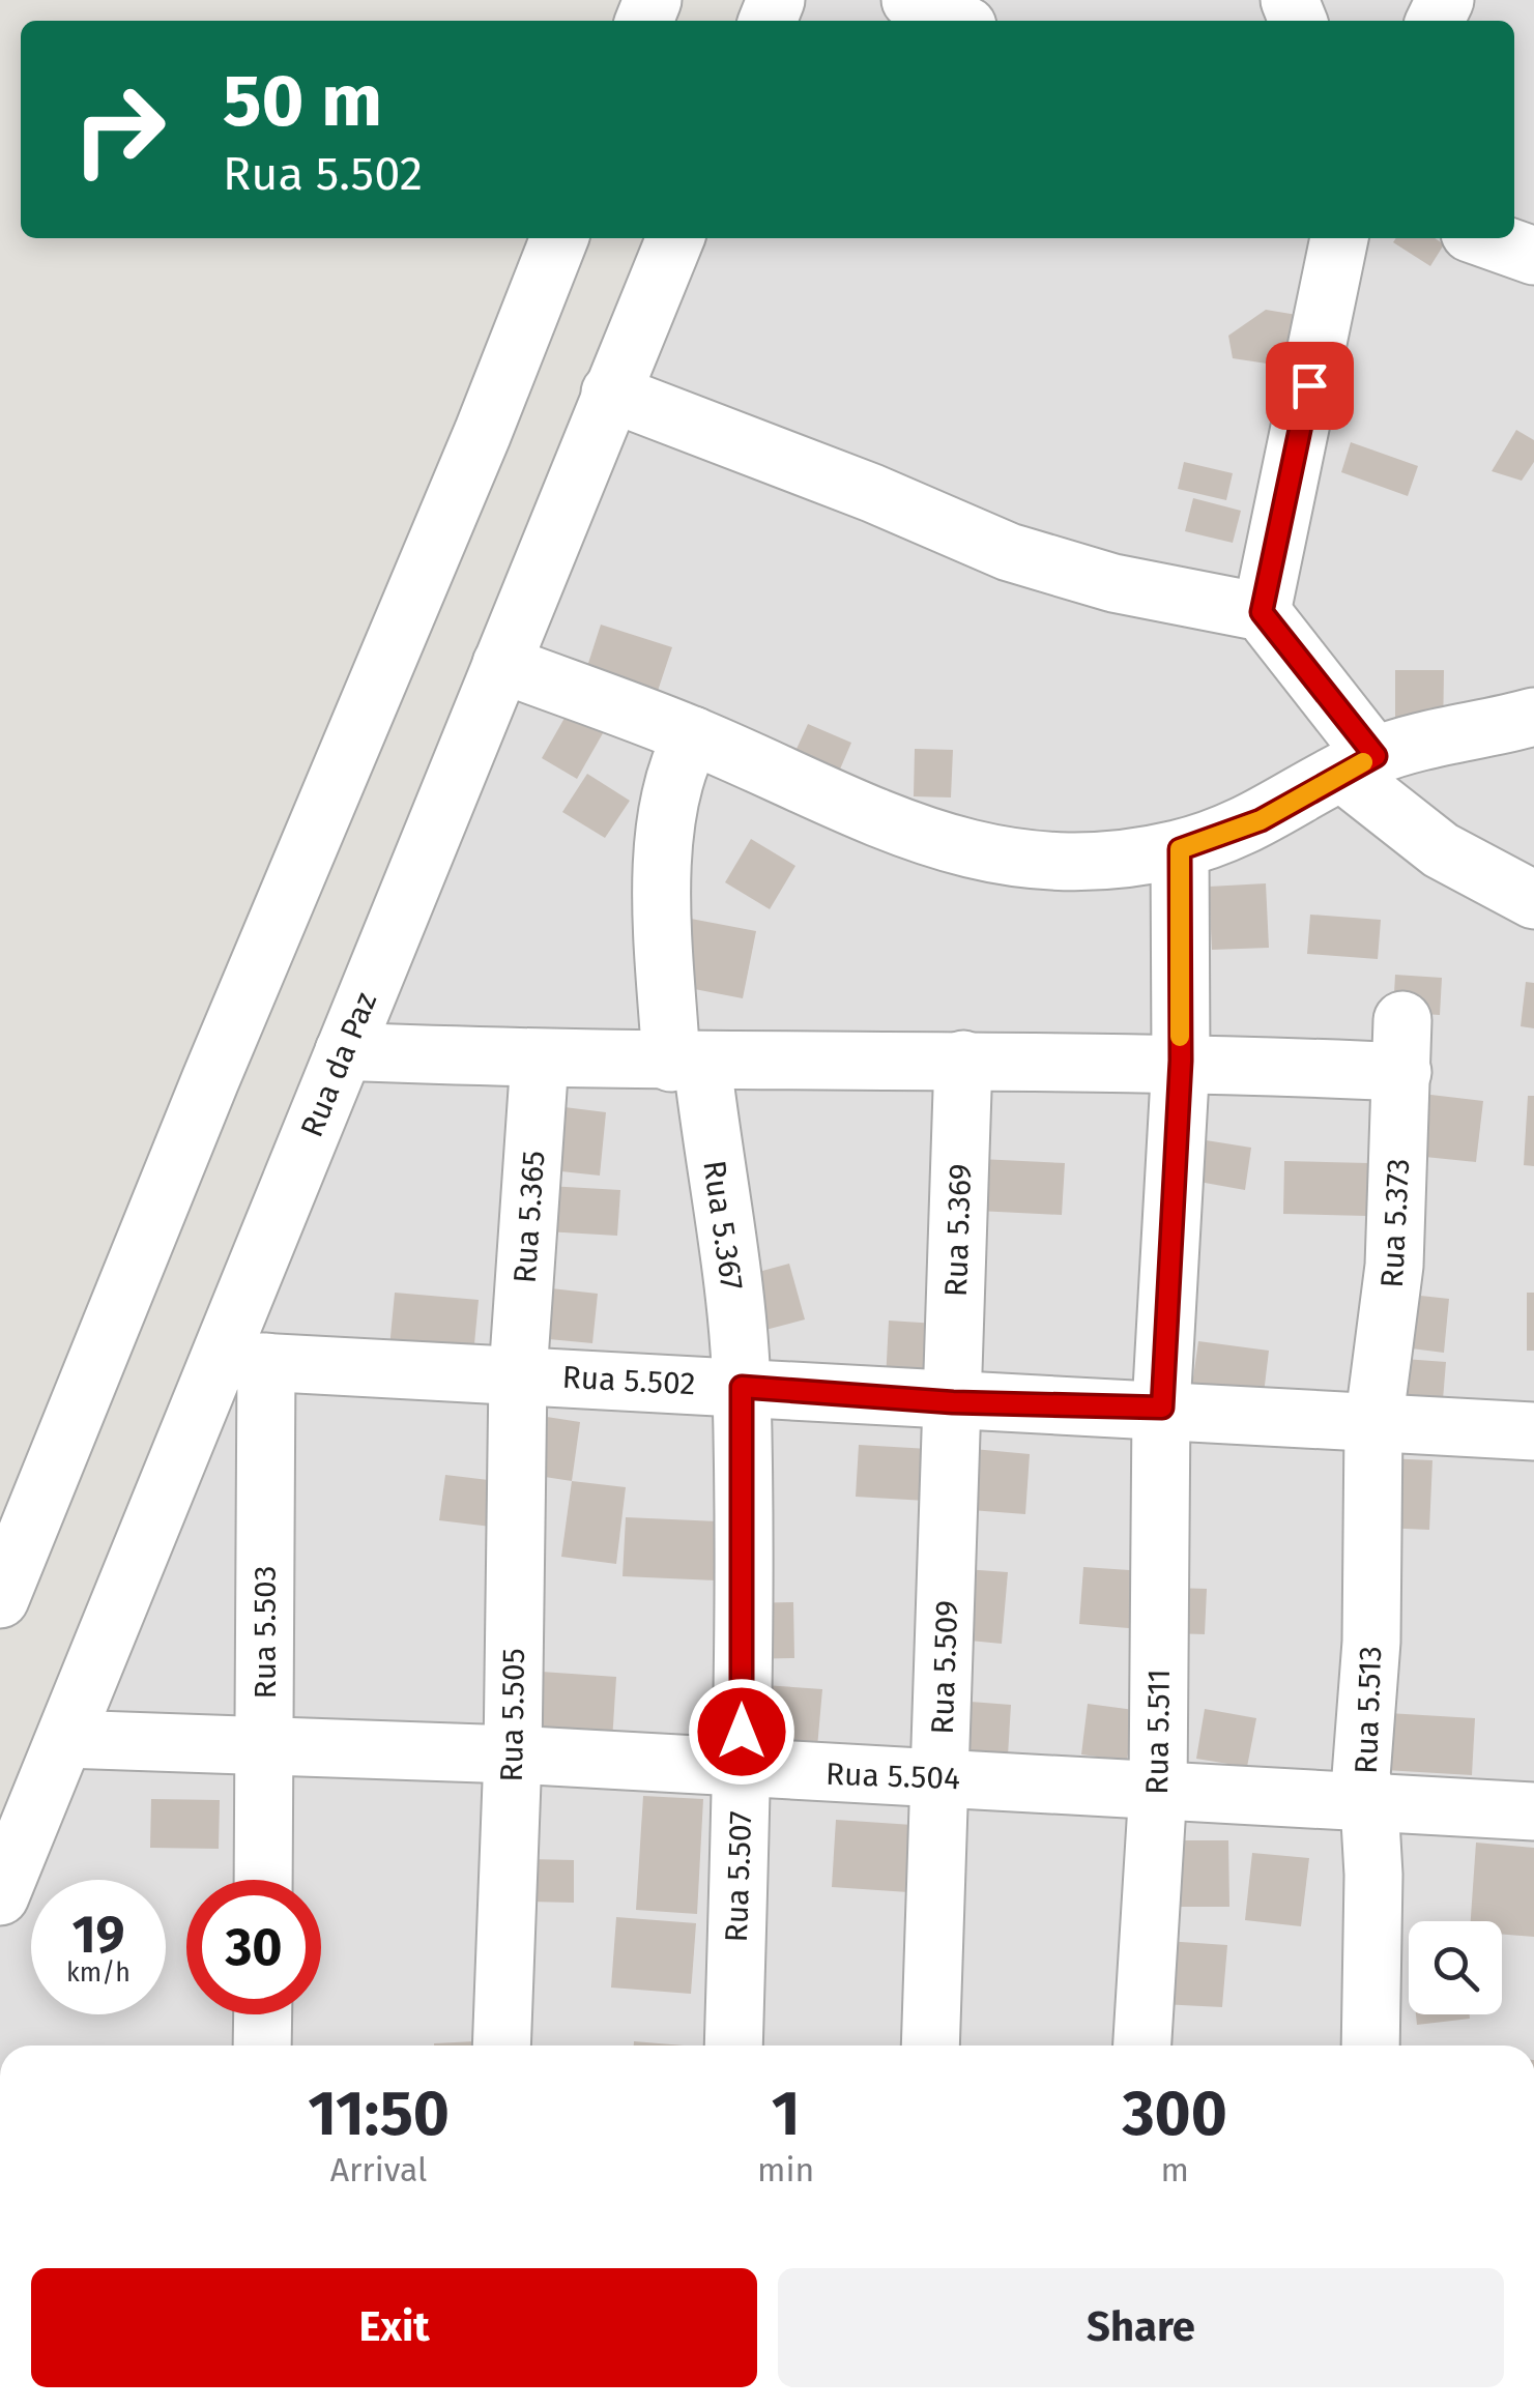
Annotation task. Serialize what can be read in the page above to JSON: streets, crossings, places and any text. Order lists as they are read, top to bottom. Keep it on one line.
{"streets":{"street":["Rua da Paz","Rua 5.365","Rua 5.373","Rua 5.367","Rua 5.369","Rua 5.502","Rua 5.503","Rua 5.509","Rua 5.513","Rua 5.505","Rua 5.511","Rua 5.504","Rua 5.507"]},"crossings":[["Rua da Paz","Rua 5.502"],["Rua da Paz","Rua 5.503"],["Rua da Paz","Rua 5.504"],["Rua 5.365","Rua 5.502"],["Rua 5.365","Rua 5.505"],["Rua 5.373","Rua 5.502"],["Rua 5.373","Rua 5.513"],["Rua 5.373","Rua 5.511"],["Rua 5.367","Rua 5.502"],["Rua 5.367","Rua 5.507"],["Rua 5.369","Rua 5.502"],["Rua 5.369","Rua 5.509"],["Rua 5.502","Rua 5.503"],["Rua 5.502","Rua 5.509"],["Rua 5.502","Rua 5.513"],["Rua 5.502","Rua 5.505"],["Rua 5.502","Rua 5.511"],["Rua 5.502","Rua 5.507"],["Rua 5.503","Rua 5.504"],["Rua 5.509","Rua 5.504"],["Rua 5.513","Rua 5.504"],["Rua 5.505","Rua 5.504"],["Rua 5.511","Rua 5.504"],["Rua 5.504","Rua 5.507"]],"page":{"turn":["50 m","Rua 5.502"],"speed":"19 km/h","limit":"30","eta":["11:50","Arrival","1","min","300","m"],"buttons":["Exit","Share"]}}
